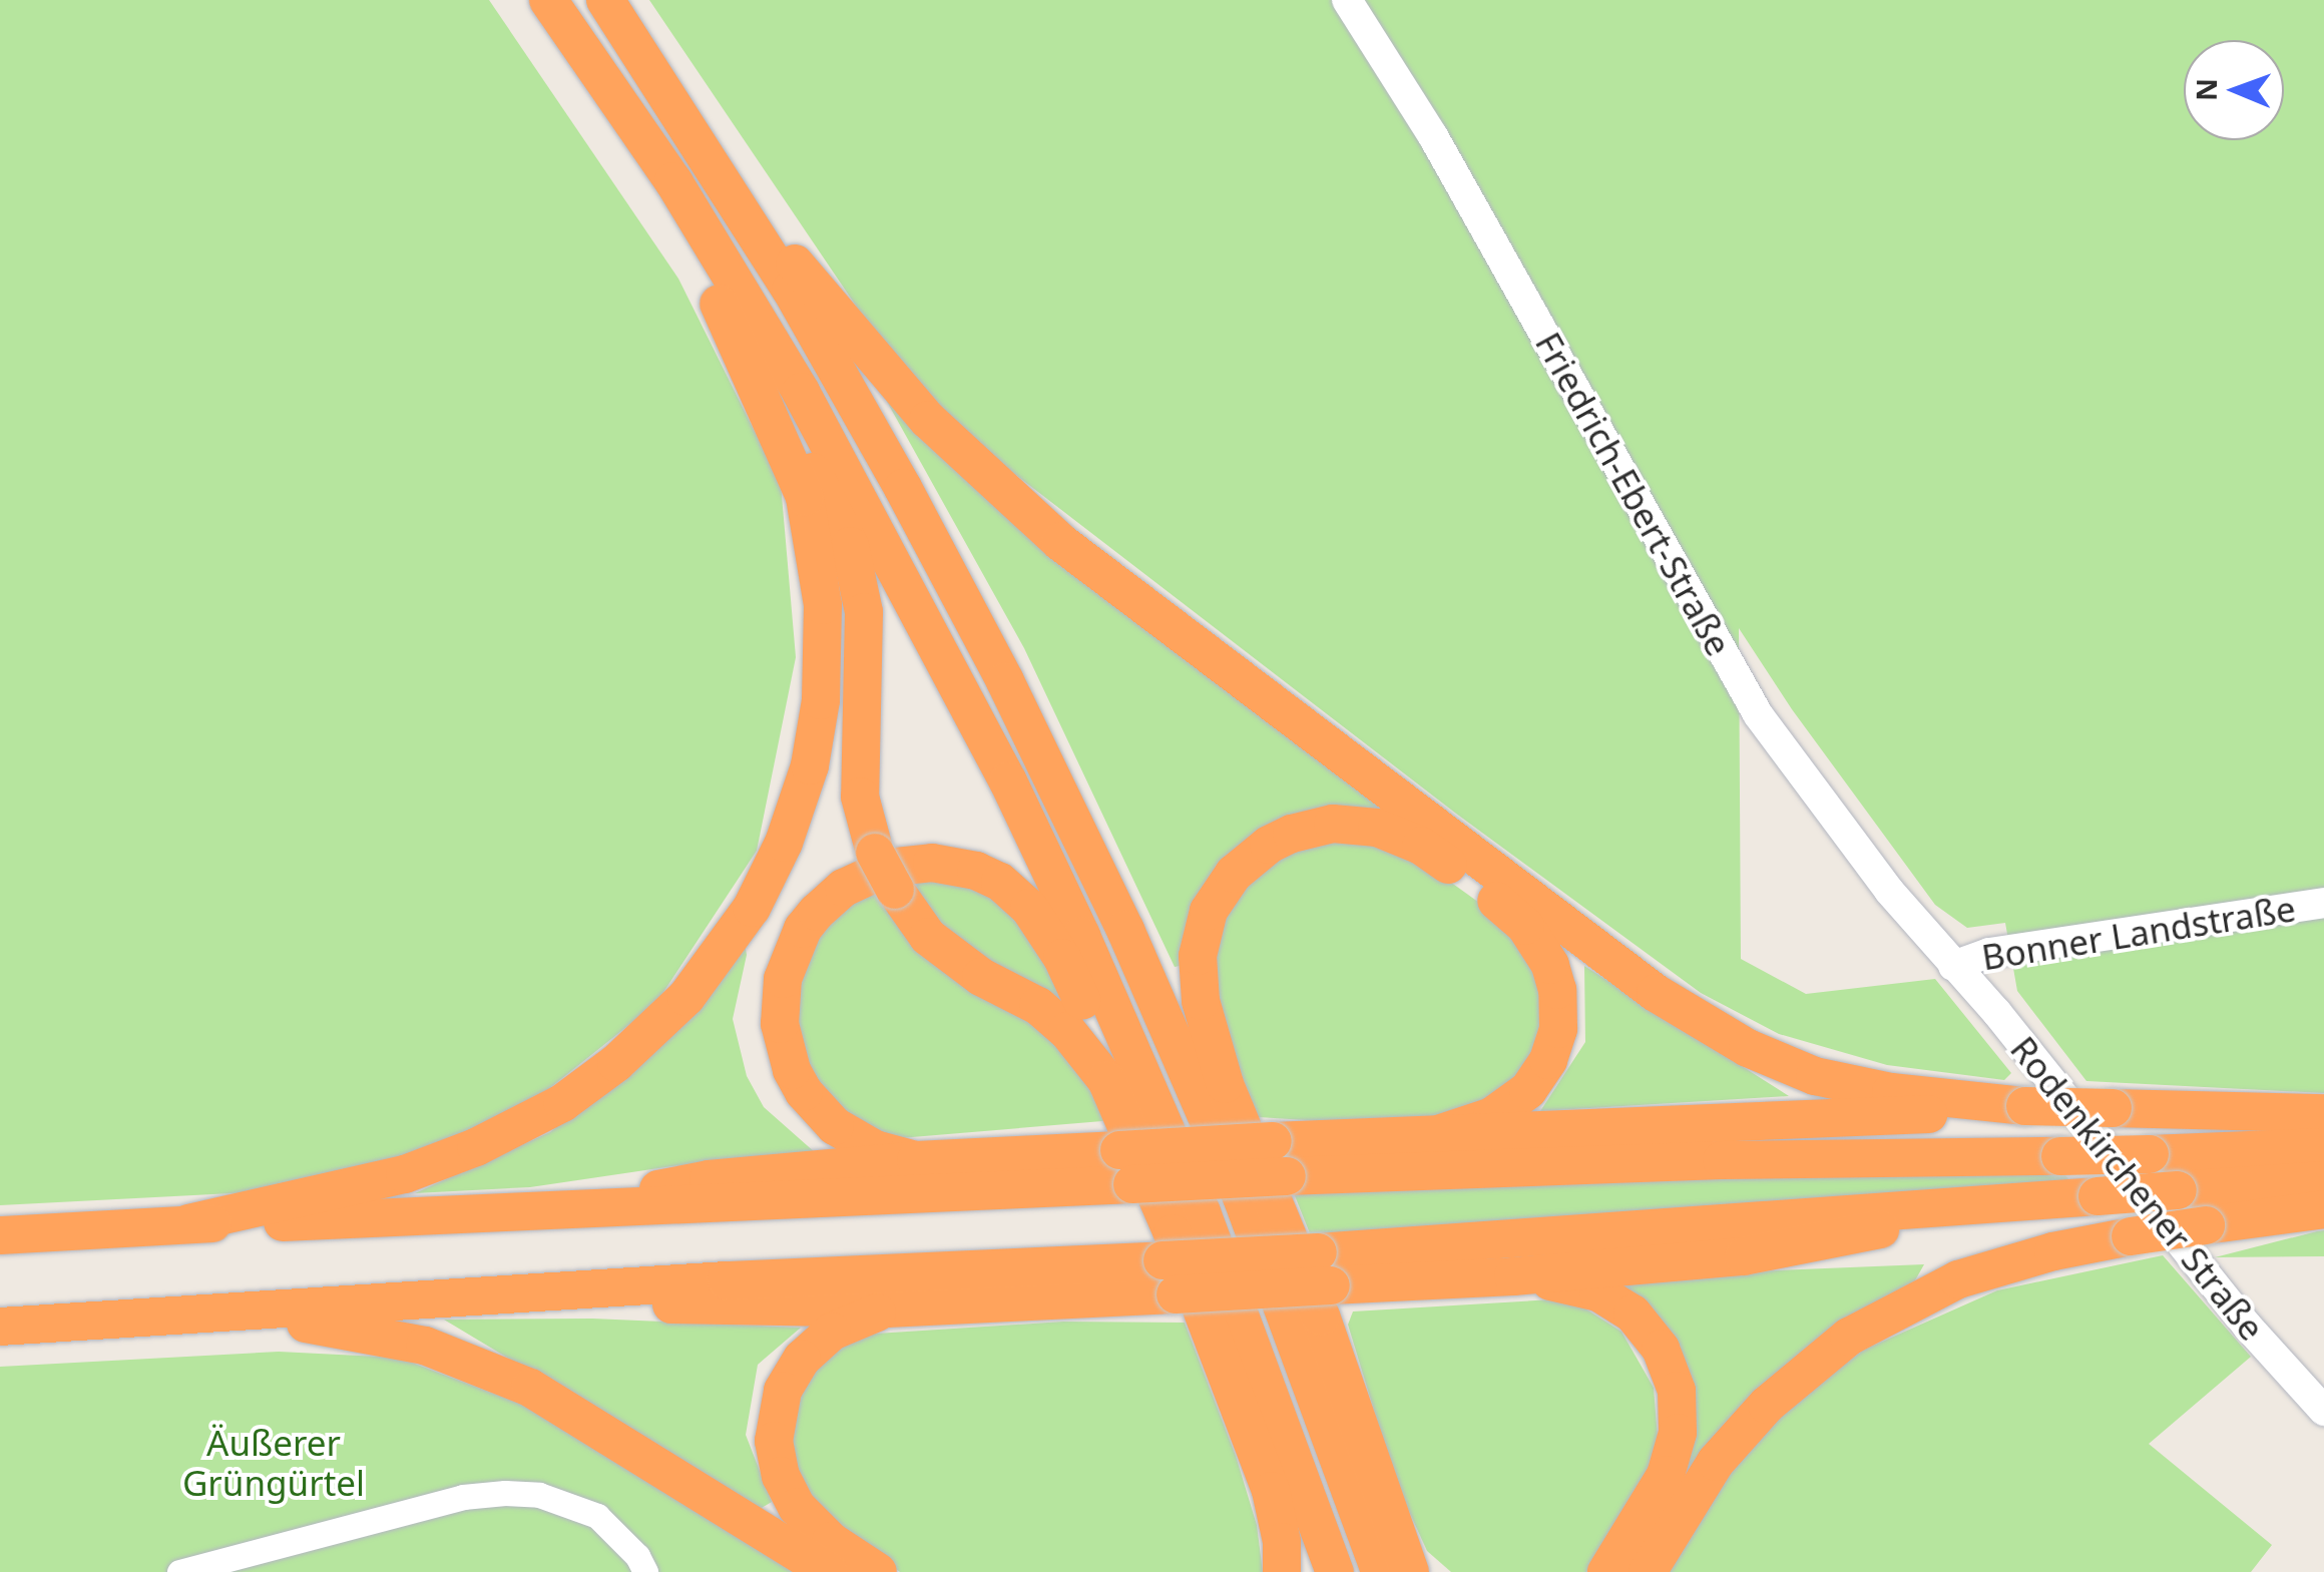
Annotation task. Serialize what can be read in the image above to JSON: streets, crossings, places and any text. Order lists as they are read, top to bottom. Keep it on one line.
{"streets":{"main road":["Friedrich-Ebert-Straße","Bonner Landstraße","Rodenkirchener Straße"]},"crossings":[["Friedrich-Ebert-Straße","Bonner Landstraße"],["Friedrich-Ebert-Straße","Rodenkirchener Straße"],["Bonner Landstraße","Rodenkirchener Straße"]],"parks":["Äußerer Grüngürtel"],"north":"left"}
